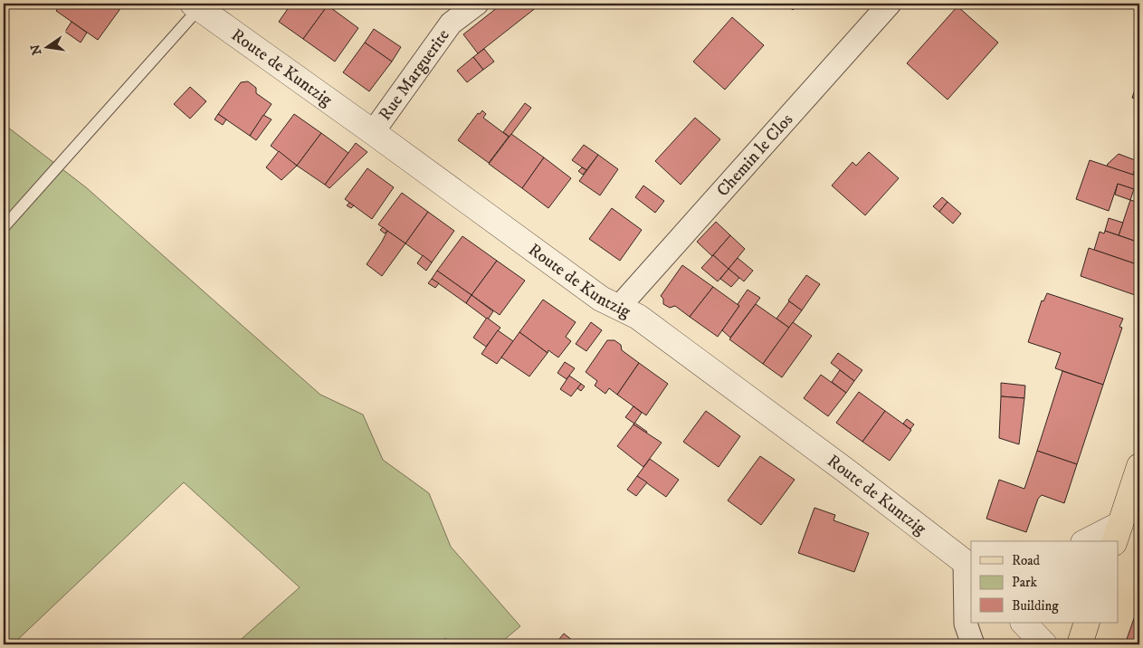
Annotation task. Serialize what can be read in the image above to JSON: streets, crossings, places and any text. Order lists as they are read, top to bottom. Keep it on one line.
{"streets":{"street":["Route de Kuntzig","Rue Marguerite","Chemin le Clos"]},"crossings":[["Route de Kuntzig","Rue Marguerite"],["Route de Kuntzig","Chemin le Clos"]],"legend":["Road","Park","Building"],"north":"left"}
